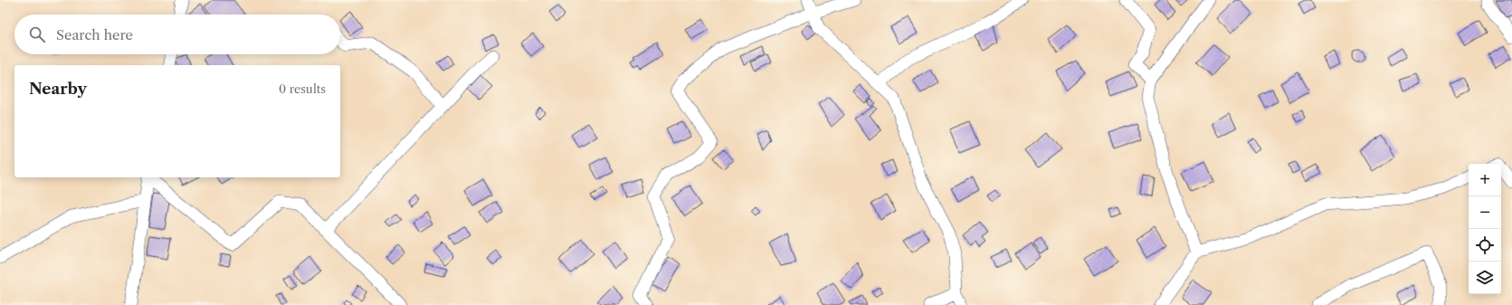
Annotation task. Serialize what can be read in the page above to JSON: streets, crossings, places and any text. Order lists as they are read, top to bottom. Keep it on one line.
{"page":{"search":"Search here","heading":["Nearby","0 results"],"map_buttons":["+","−"]}}
